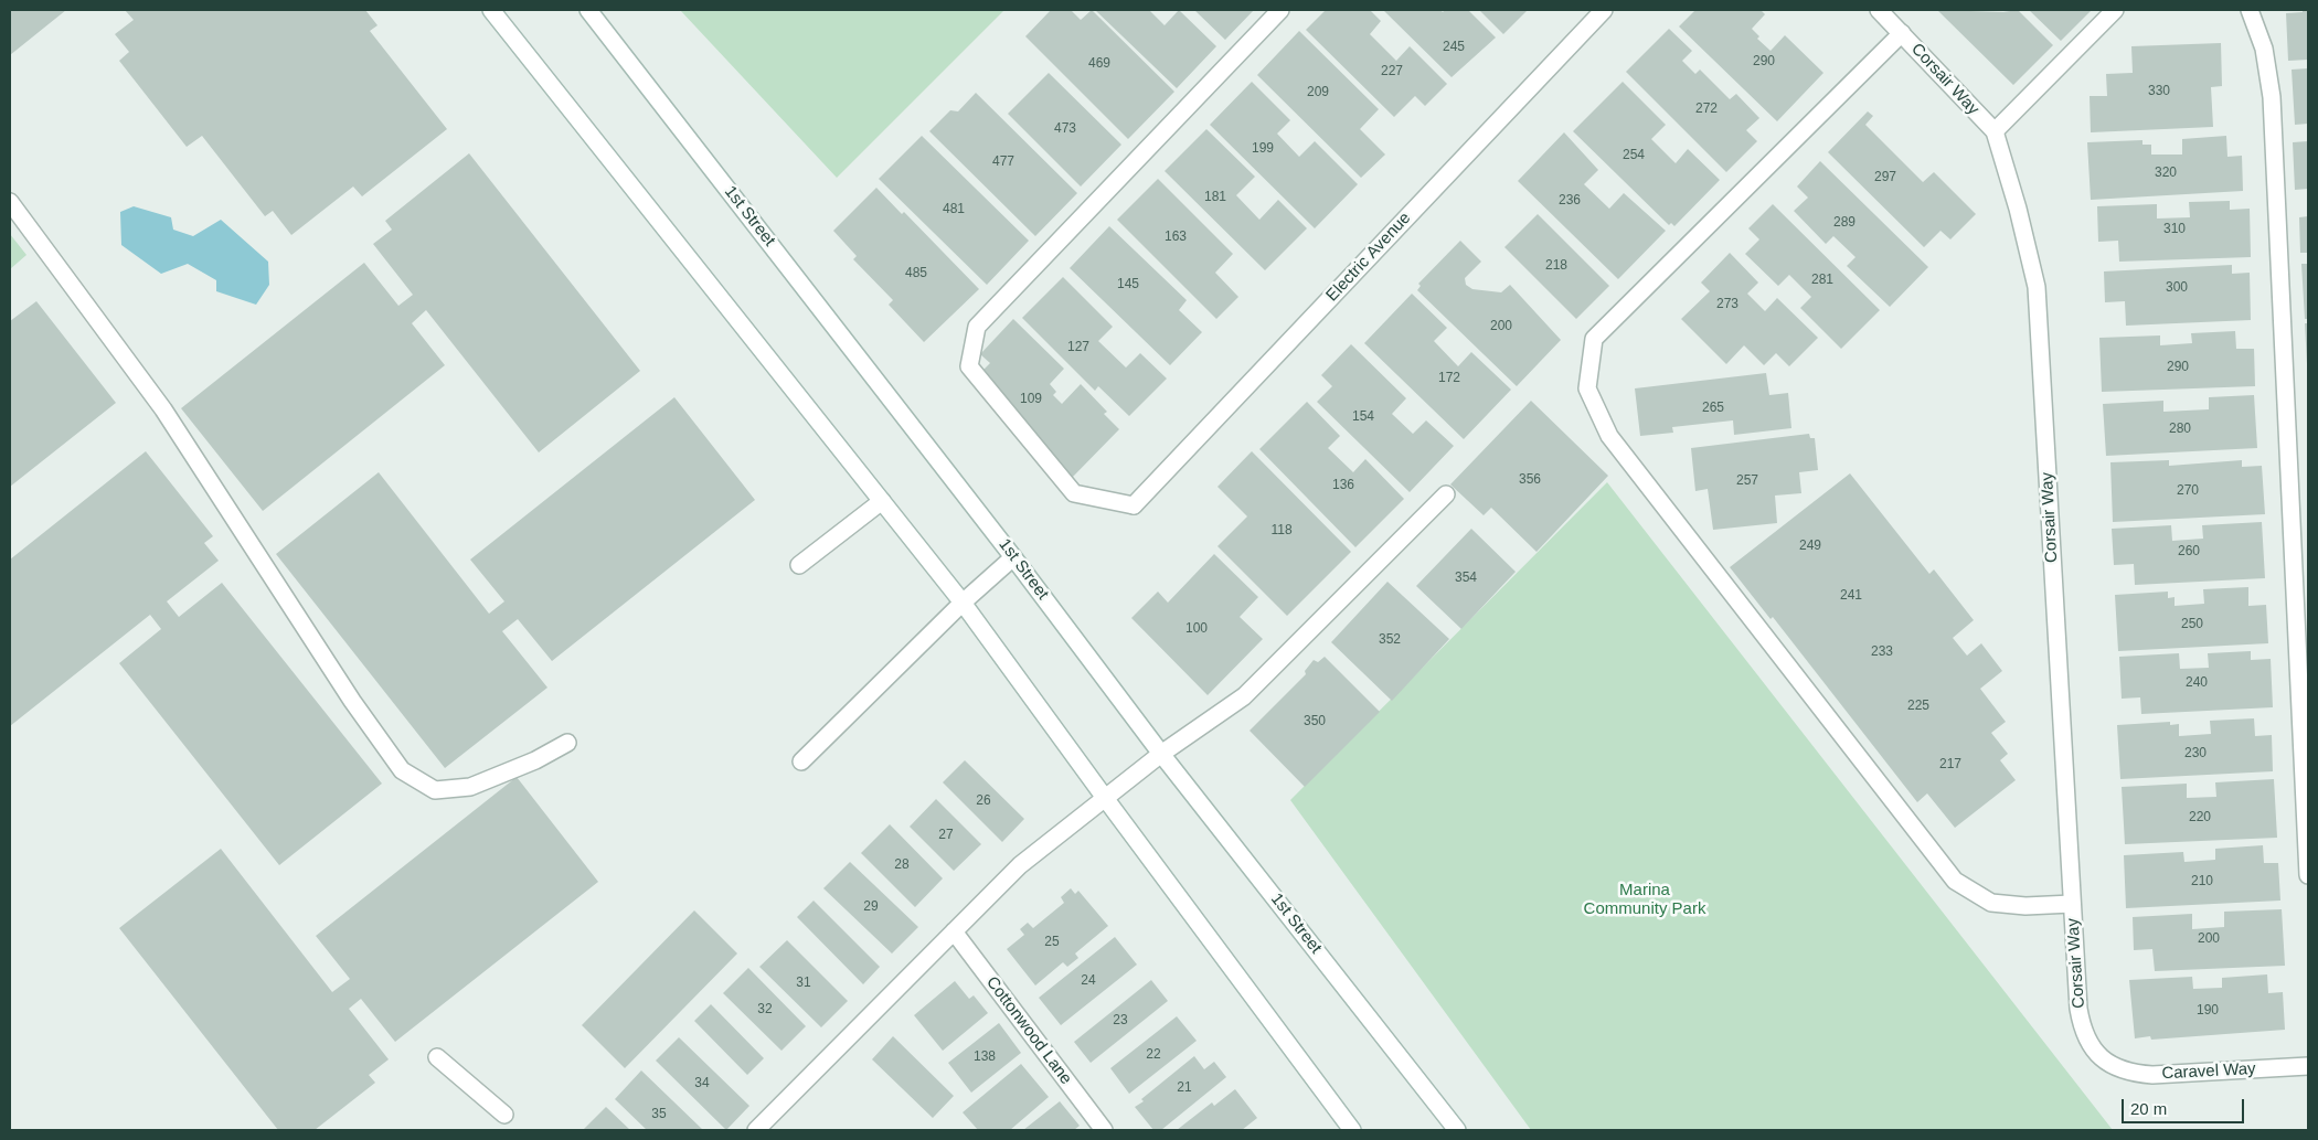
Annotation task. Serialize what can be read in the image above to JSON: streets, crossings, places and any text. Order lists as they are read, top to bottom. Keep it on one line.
{"streets":{"main road":["Corsair Way","1st Street","Electric Avenue","Cottonwood Lane","Caravel Way"]},"crossings":[["Corsair Way","Caravel Way"]],"parks":["Marina Community Park"],"house_numbers":["245","290","469","227","330","209","272","473","199","254","477","320","297","181","236","481","289","310","163","218","485","281","145","300","273","200","127","290","172","109","265","154","280","356","257","136","270","118","249","260","354","241","250","100","352","233","240","225","350","230","217","26","220","27","28","210","29","200","25","24","31","32","190","23","22","138","34","21","35"],"scale_bar":"20 m"}
